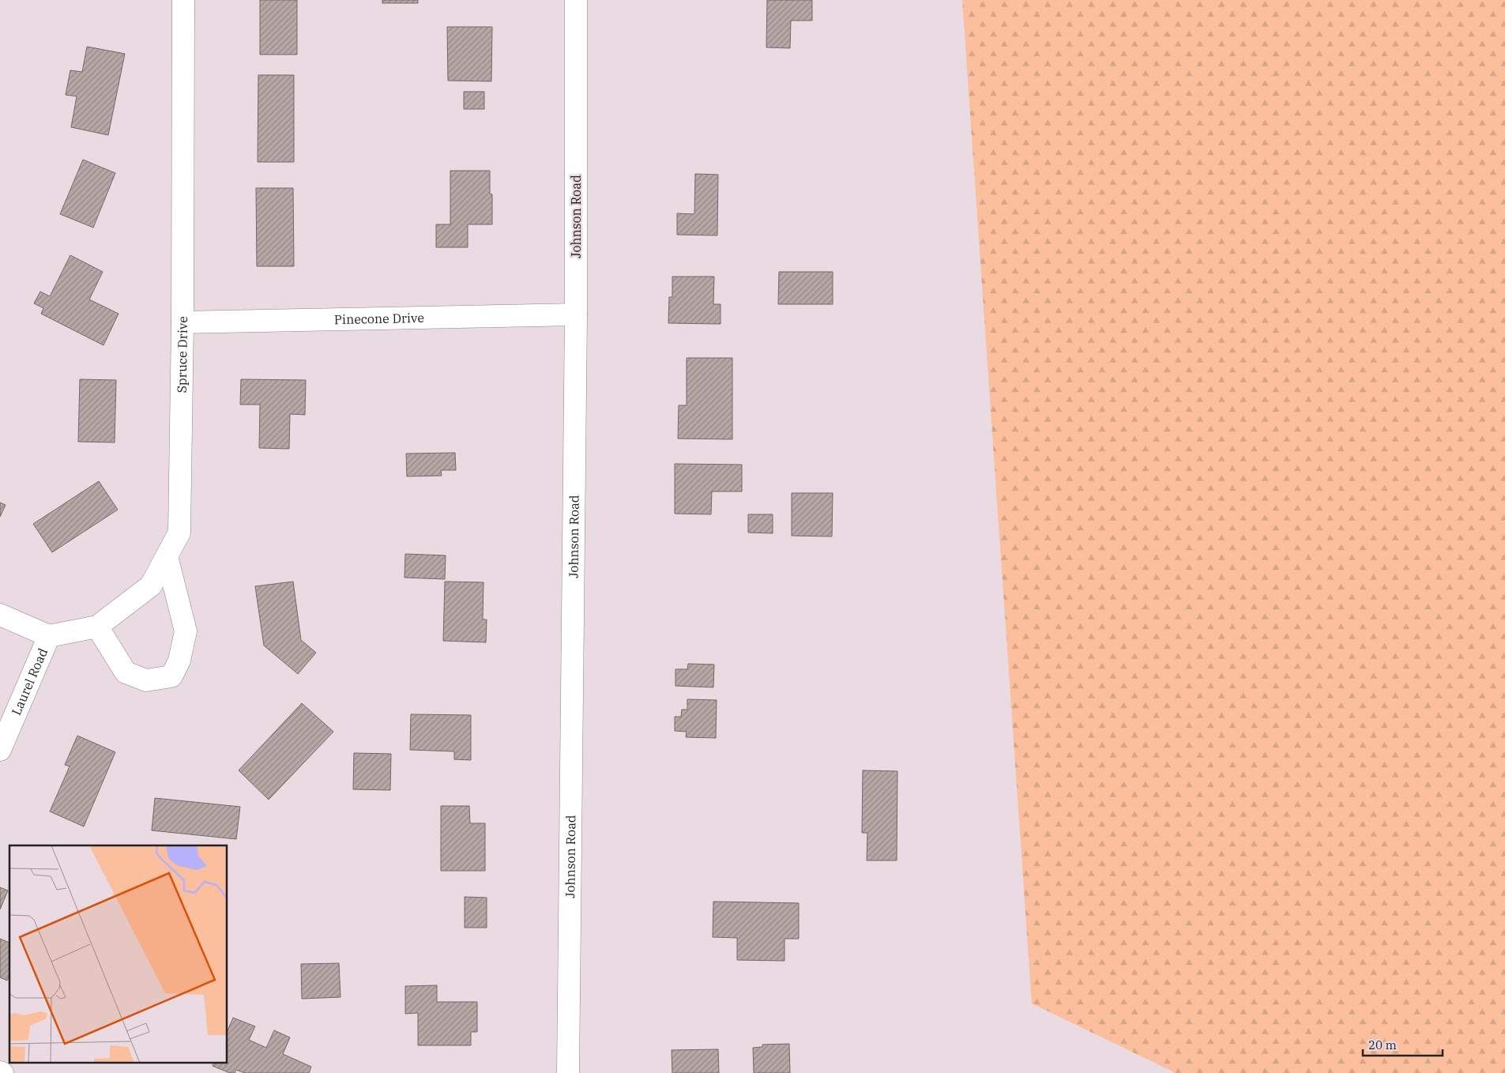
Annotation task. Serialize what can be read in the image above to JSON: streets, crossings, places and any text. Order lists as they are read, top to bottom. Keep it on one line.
{"streets":{"street":["Johnson Road","Pinecone Drive","Spruce Drive","Laurel Road"]},"crossings":[["Johnson Road","Pinecone Drive"],["Pinecone Drive","Spruce Drive"],["Spruce Drive","Laurel Road"]],"scale_bar":"20 m"}
